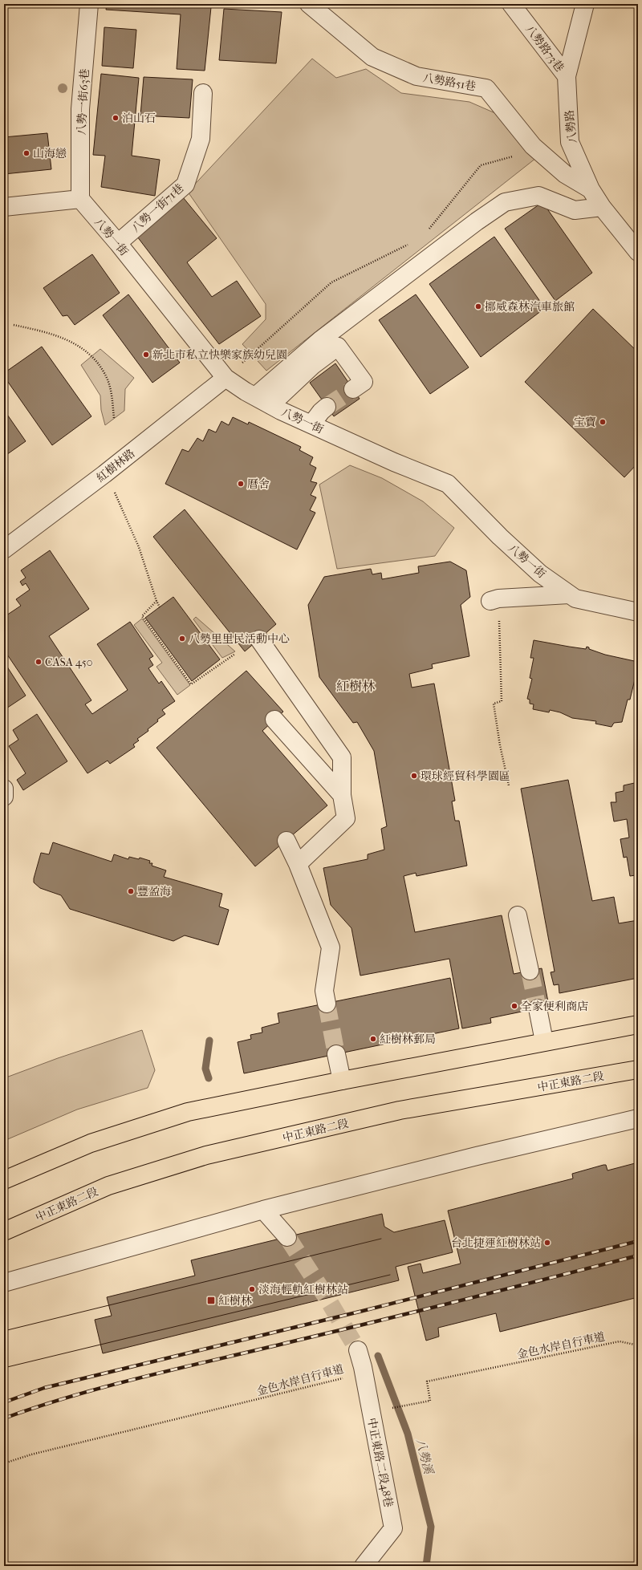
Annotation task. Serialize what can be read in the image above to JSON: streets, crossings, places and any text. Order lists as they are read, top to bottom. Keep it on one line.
{"streets":{"main road":["中正東路二段"],"street":["八勢路73巷","八勢路51巷","八勢一街63巷","八勢路","八勢一街71巷","八勢一街","紅樹林路","中正東路二段48巷"],"path":["金色水岸自行車道"]},"crossings":[["八勢路73巷","八勢路"],["八勢路51巷","八勢路"],["八勢一街63巷","八勢一街"],["八勢一街71巷","八勢一街"],["八勢一街","紅樹林路"],["金色水岸自行車道","中正東路二段48巷"]],"districts":["紅樹林"],"water":["八勢溪"],"places":{"other":["泊山石","山海戀","挪威森林汽車旅館","新北市私立快樂家族幼兒園","宝寶","曆舍","八勢里里民活動中心","CASA 450","環球經貿科學園區","豐盈海","全家便利商店","紅樹林郵局","台北捷運紅樹林站","淡海輕軌紅樹林站"],"transit":["紅樹林"]}}
